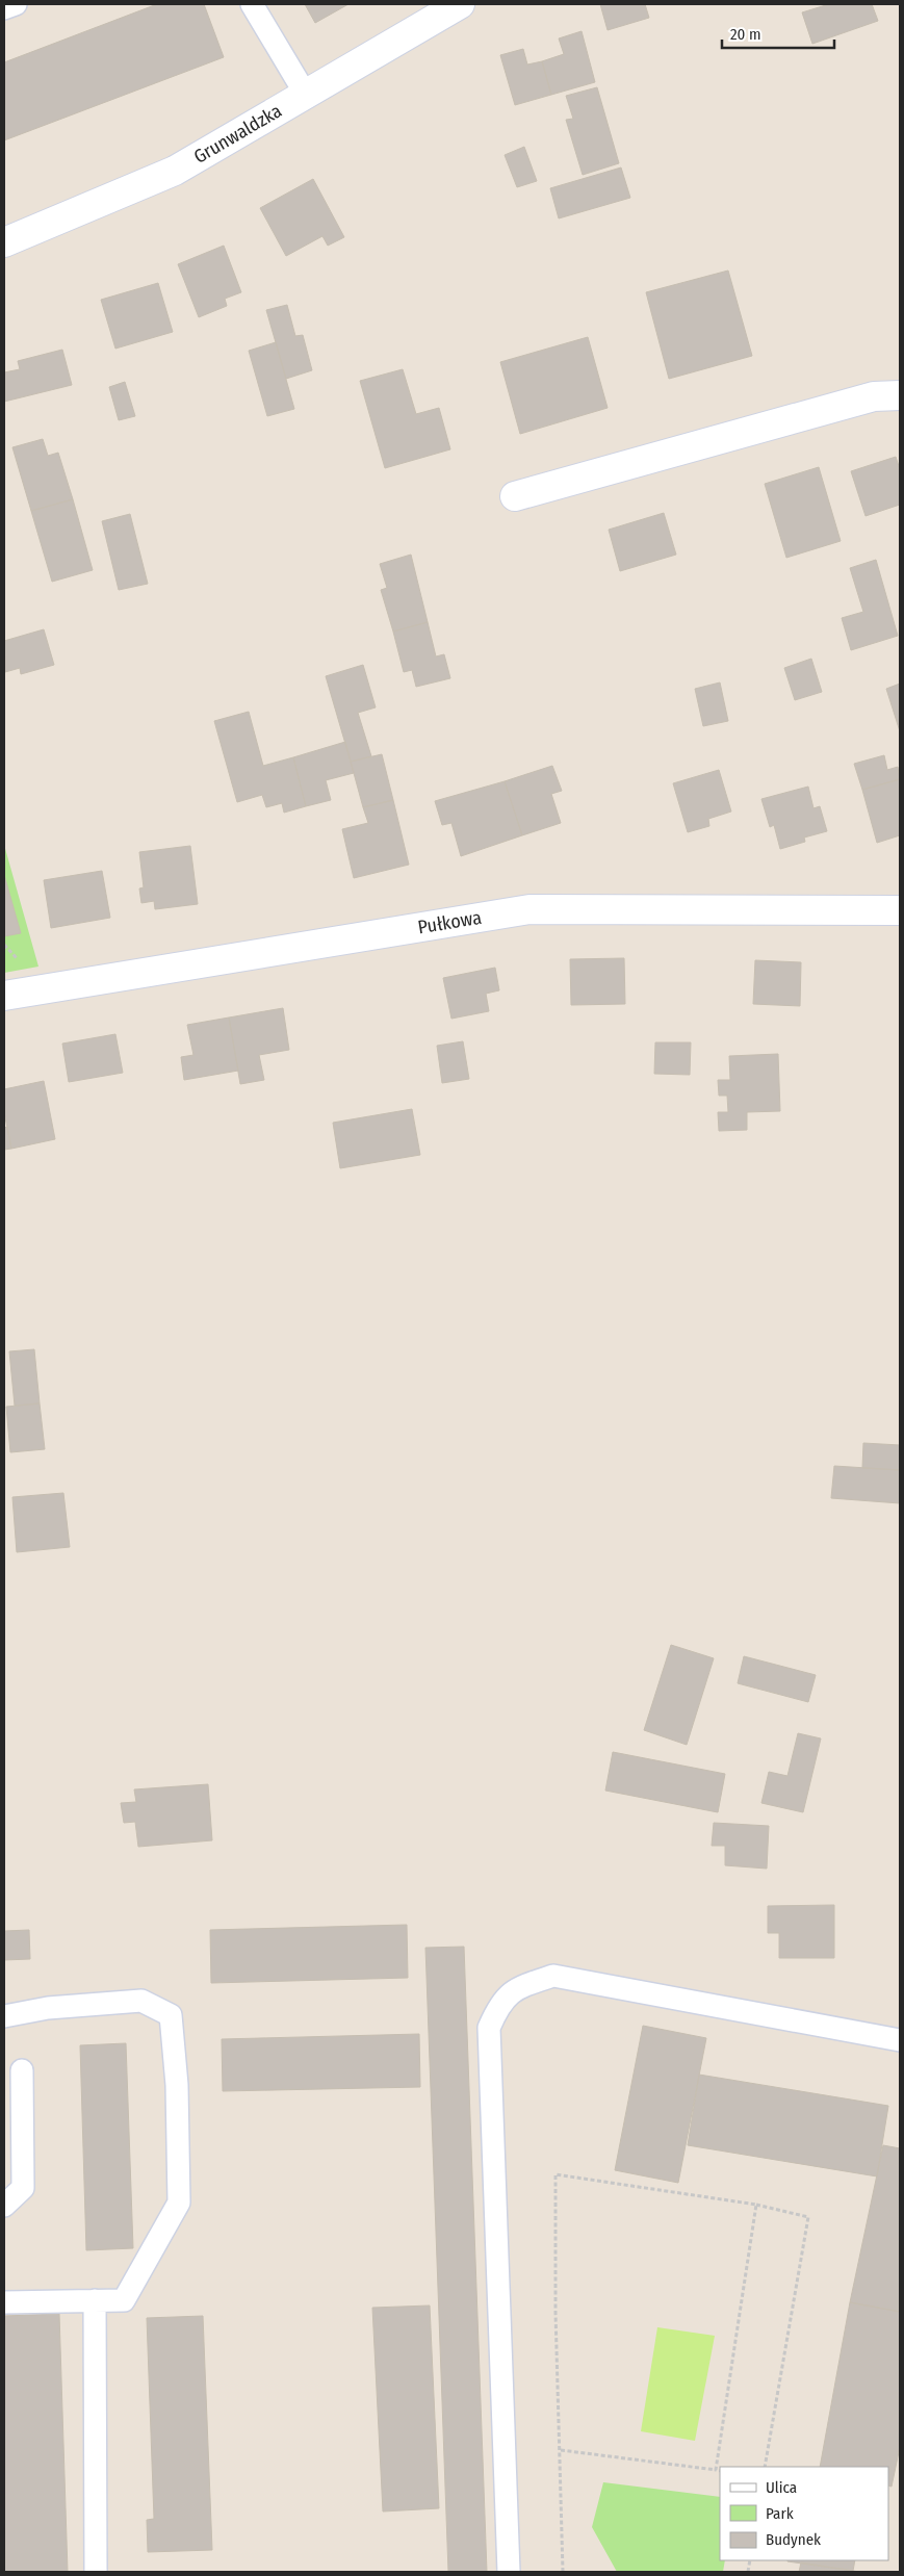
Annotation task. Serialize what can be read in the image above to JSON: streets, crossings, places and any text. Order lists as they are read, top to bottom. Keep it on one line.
{"streets":{"street":["Grunwaldzka","Pułkowa"]},"legend":["Ulica","Park","Budynek"],"scale_bar":"20 m"}
